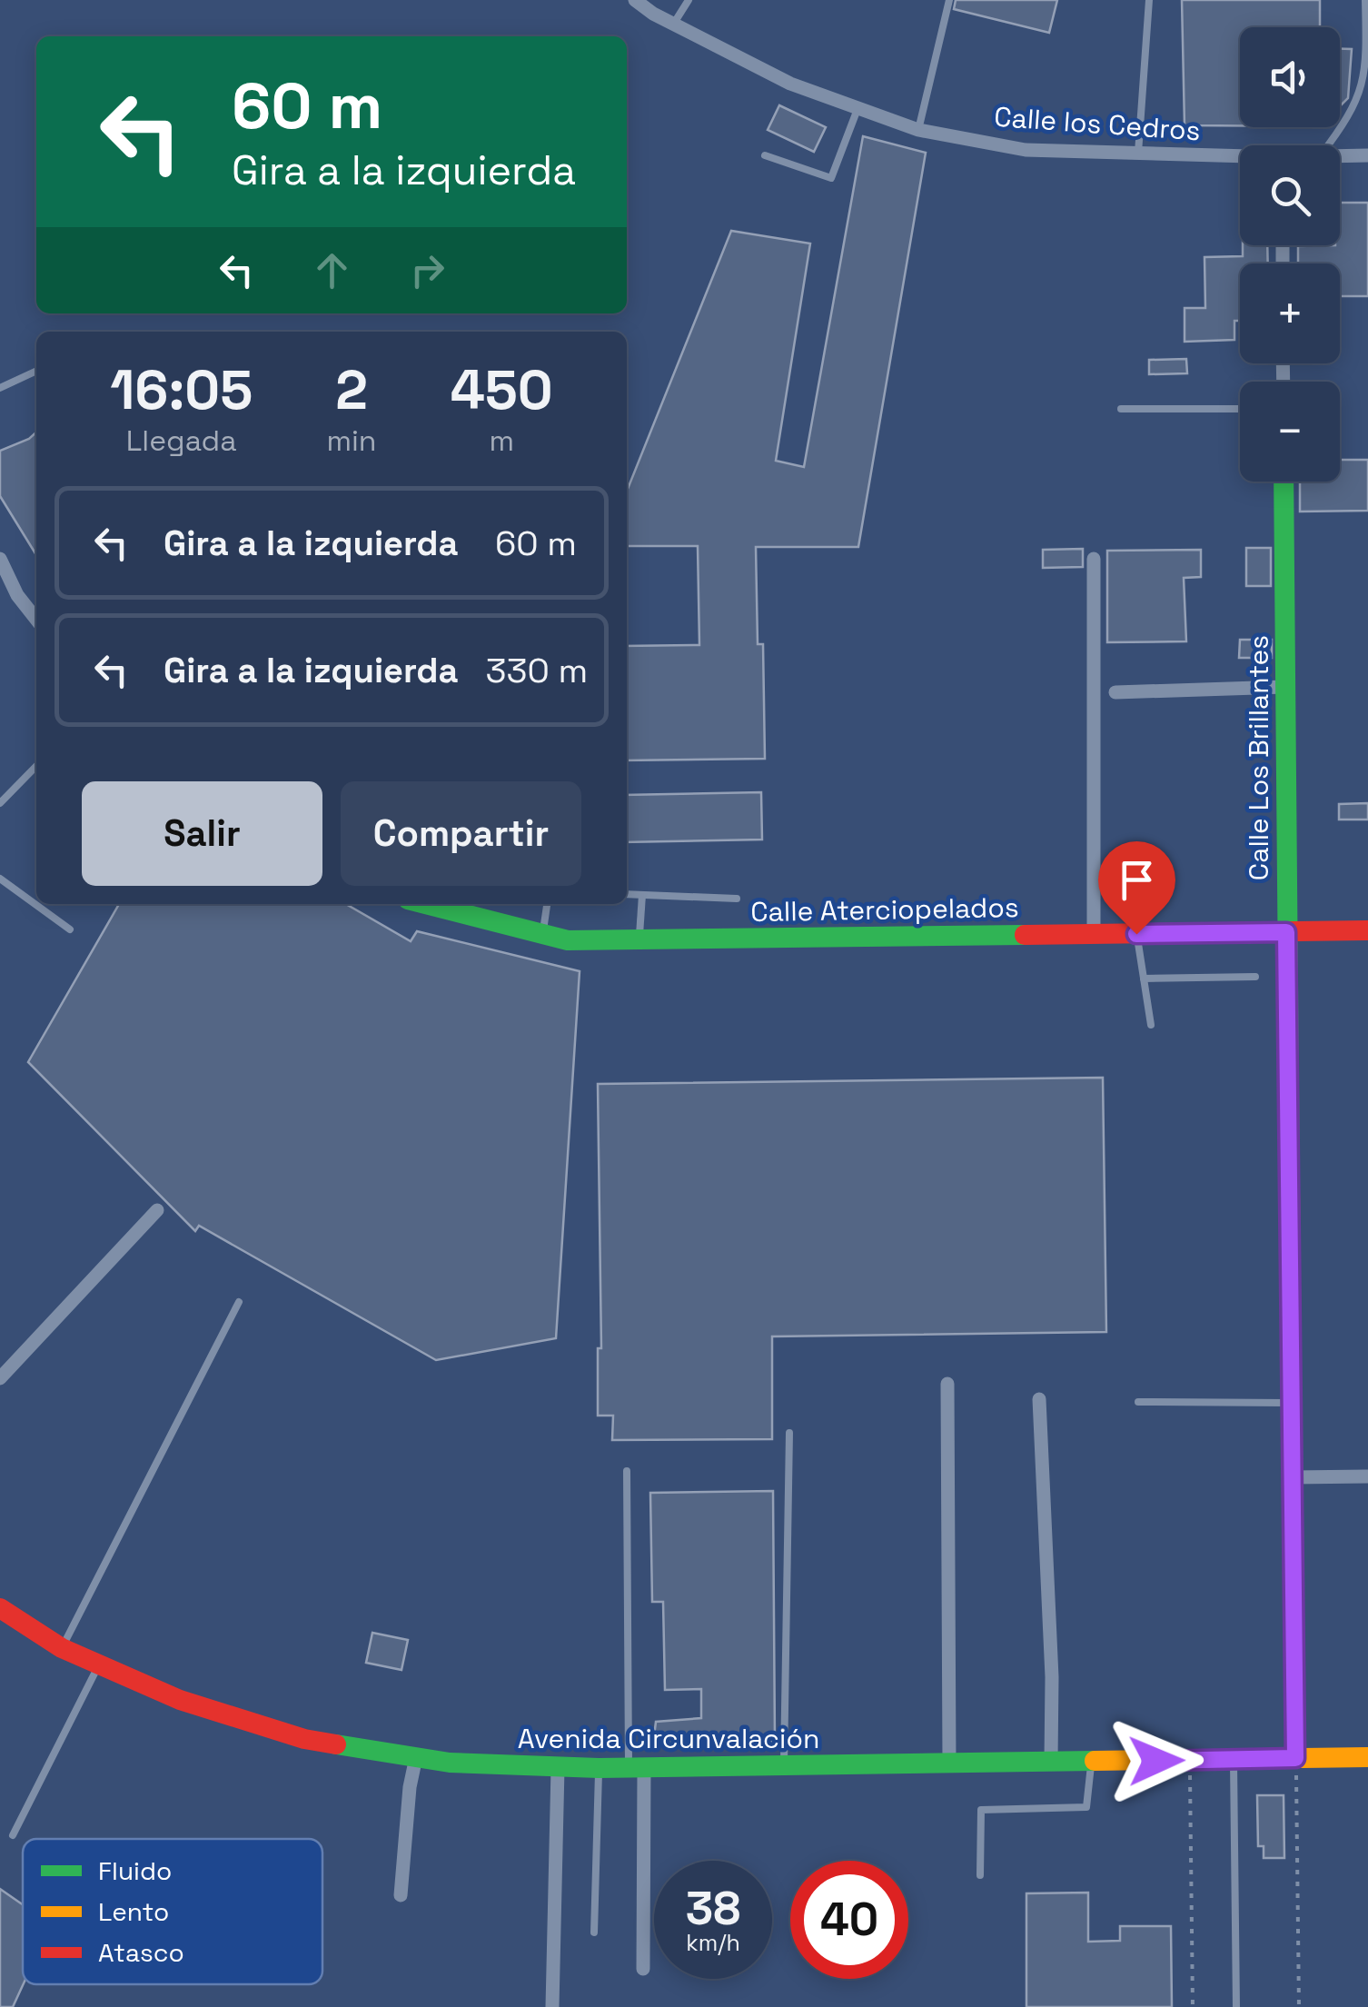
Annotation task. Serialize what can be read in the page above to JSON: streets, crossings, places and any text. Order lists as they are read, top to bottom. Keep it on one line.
{"streets":{"street":["Calle los Cedros","Calle Los Brillantes","Calle Aterciopelados","Avenida Circunvalación"]},"crossings":[["Calle Los Brillantes","Calle Aterciopelados"],["Calle Los Brillantes","Avenida Circunvalación"]],"legend":["Fluido","Lento","Atasco"],"page":{"map_buttons":["+","−"],"turn":["60 m","Gira a la izquierda"],"eta":["16:05","Llegada","2","min","450","m"],"list":[{"name":"Gira a la izquierda","value":"60 m"},{"name":"Gira a la izquierda","value":"330 m"}],"buttons":["Salir","Compartir"],"speed":"38 km/h","limit":"40"}}
